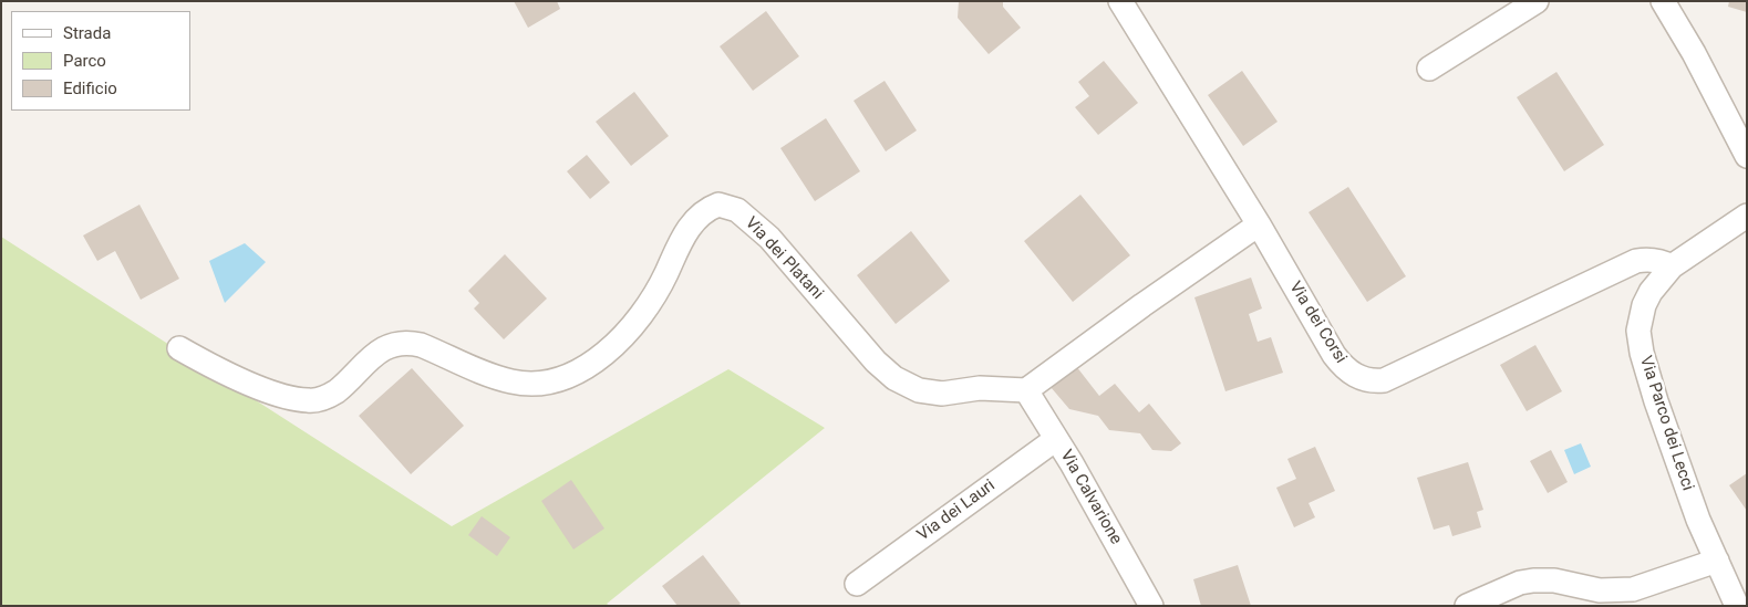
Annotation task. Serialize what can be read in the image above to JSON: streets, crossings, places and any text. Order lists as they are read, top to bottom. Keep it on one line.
{"streets":{"street":["Via dei Platani","Via dei Corsi","Via Parco dei Lecci","Via Calvarione","Via dei Lauri"]},"crossings":[["Via dei Platani","Via Calvarione"],["Via dei Corsi","Via Parco dei Lecci"],["Via Calvarione","Via dei Lauri"]],"legend":["Strada","Parco","Edificio"]}
